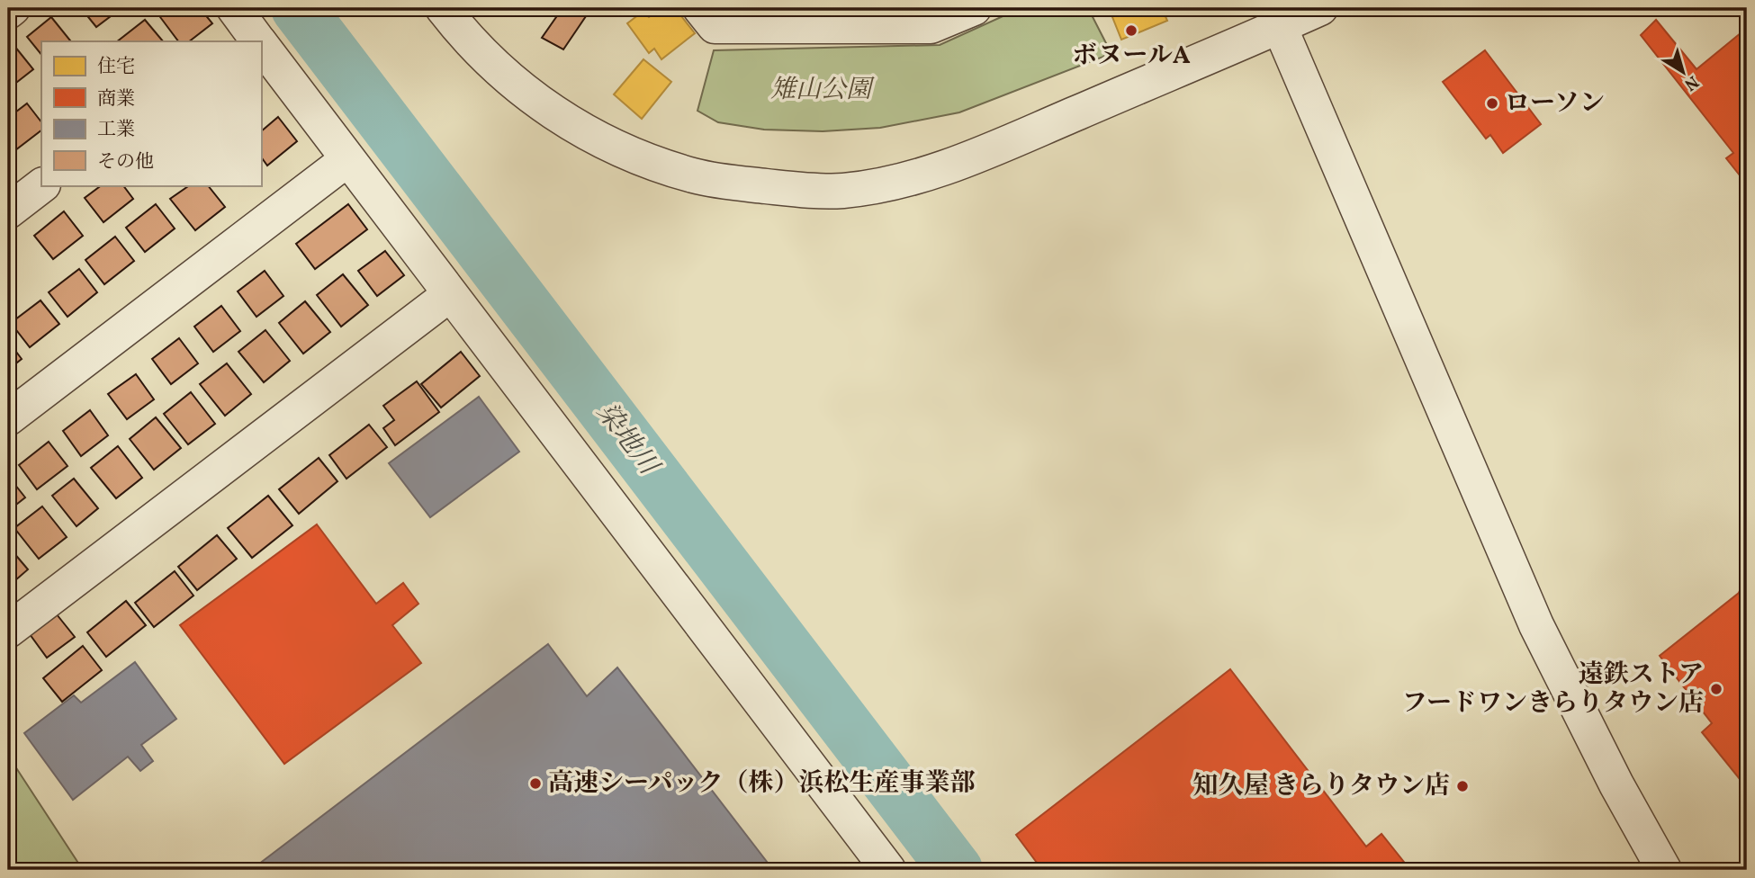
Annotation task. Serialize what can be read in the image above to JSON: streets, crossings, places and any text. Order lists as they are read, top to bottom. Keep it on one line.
{"water":["染地川"],"parks":["雉山公園"],"places":["ボヌールA","ローソン","遠鉄ストア フードワンきらりタウン店","高速シーパック（株）浜松生産事業部","知久屋 きらりタウン店"],"legend":["住宅","商業","工業","その他"],"north":"bottom right"}
